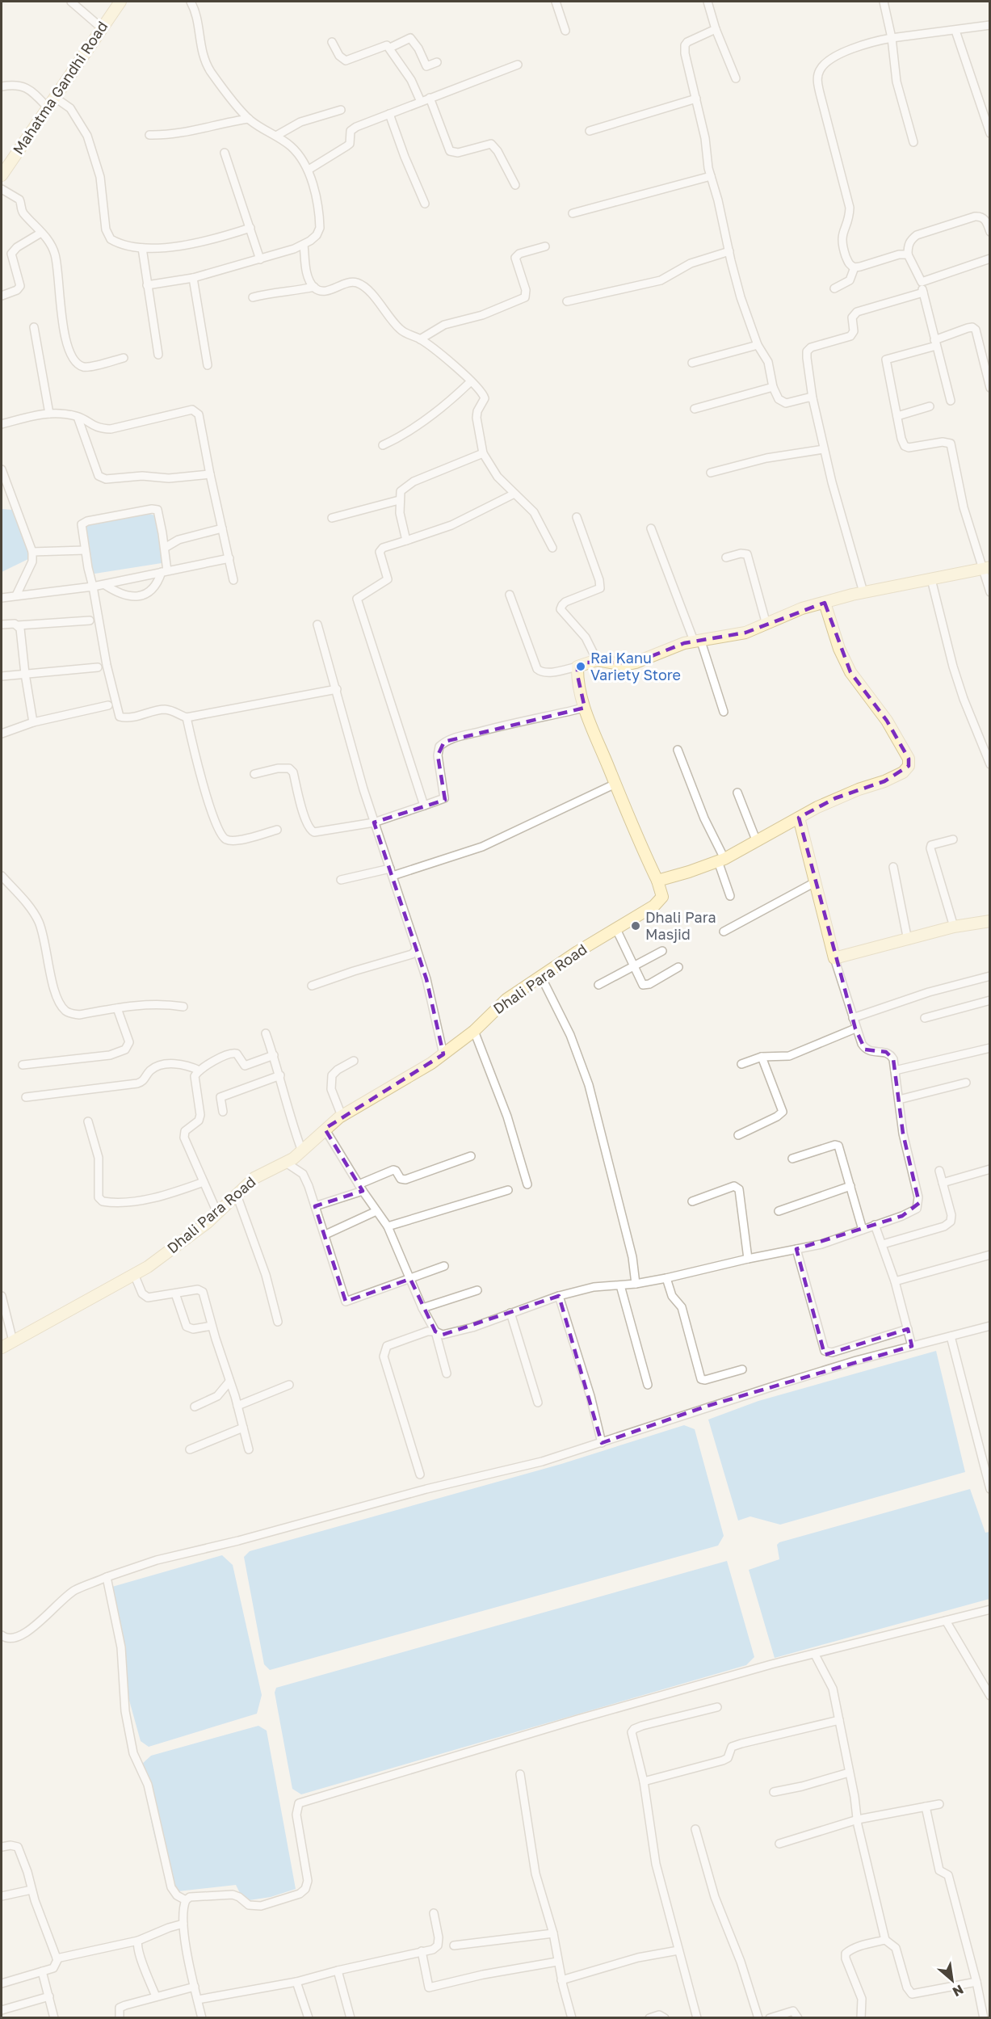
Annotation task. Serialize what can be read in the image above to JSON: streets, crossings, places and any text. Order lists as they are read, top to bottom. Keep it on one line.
{"streets":{"street":["Mahatma Gandhi Road","Dhali Para Road"]},"places":["Rai Kanu Variety Store","Dhali Para Masjid"],"north":"bottom right"}
